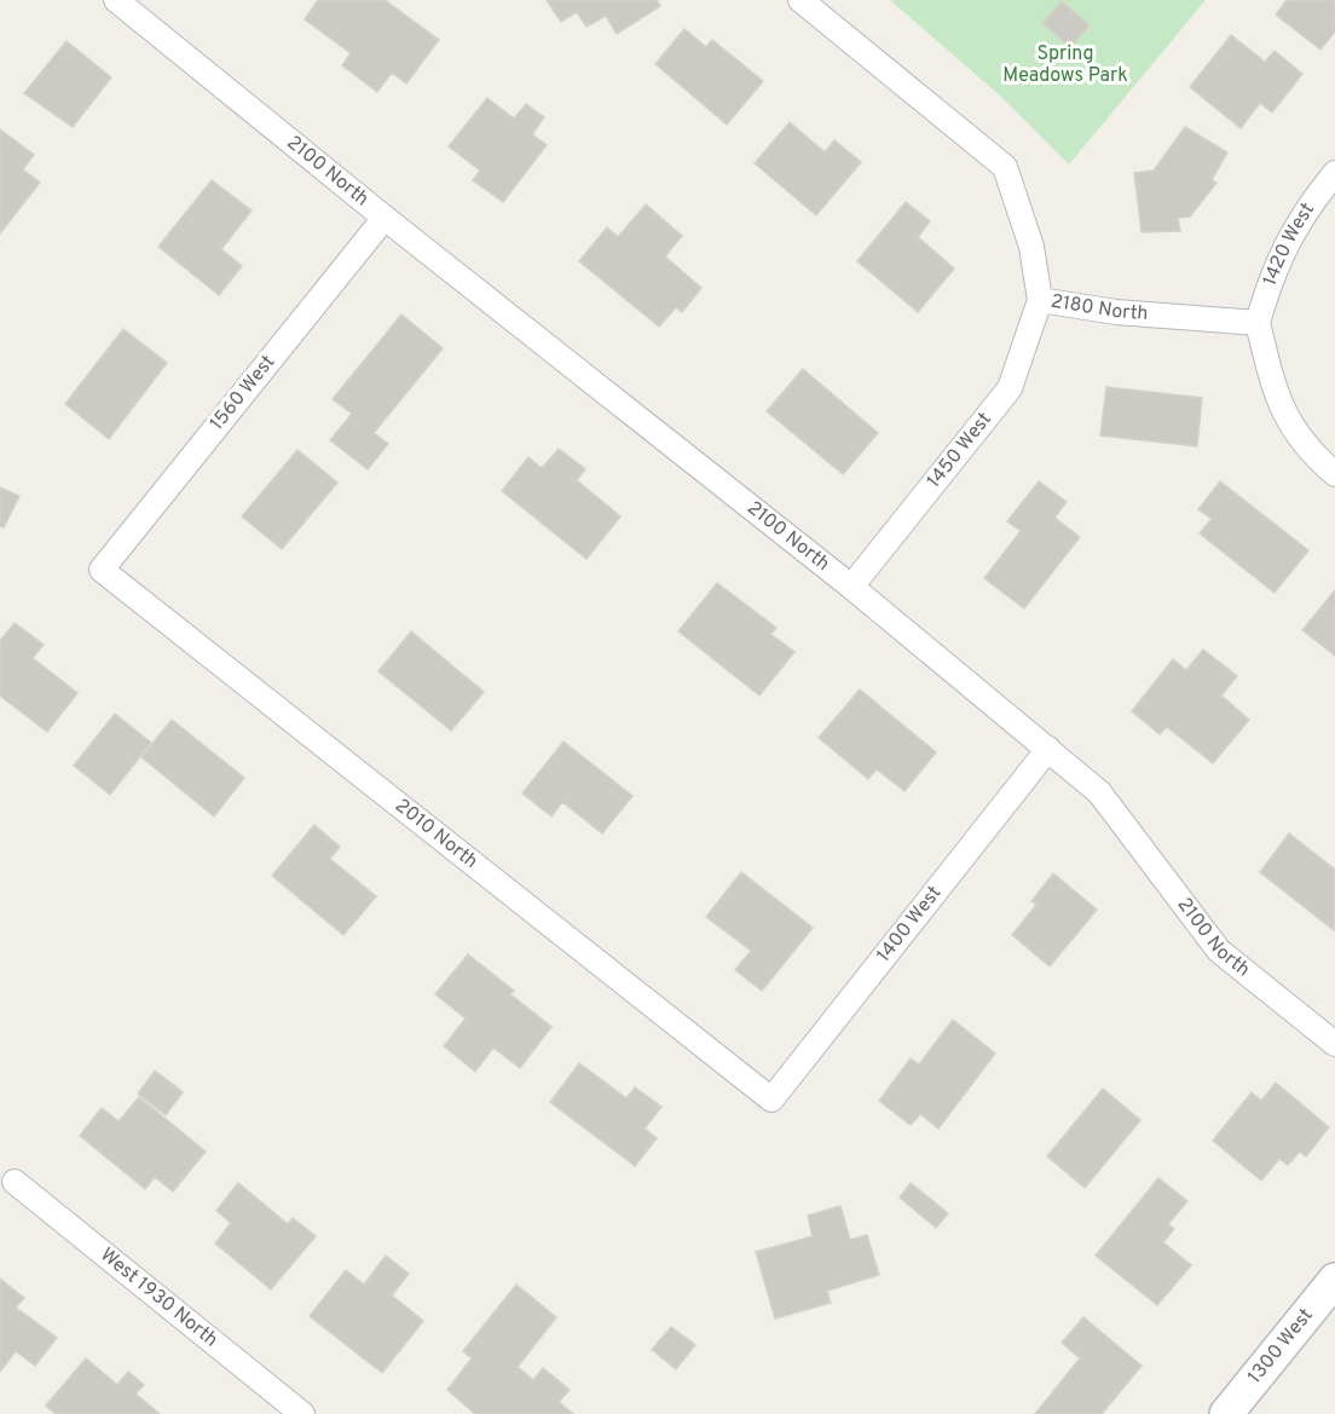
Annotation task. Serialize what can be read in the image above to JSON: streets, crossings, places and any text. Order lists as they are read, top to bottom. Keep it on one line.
{"streets":{"street":["2100 North","1420 West","2180 North","1560 West","1450 West","2010 North","1400 West","West 1930 North","1300 West"]},"crossings":[["2100 North","1560 West"],["2100 North","1450 West"],["2100 North","1400 West"],["1420 West","2180 North"],["2180 North","1450 West"],["1560 West","2010 North"],["2010 North","1400 West"]],"parks":["Spring Meadows Park"]}
